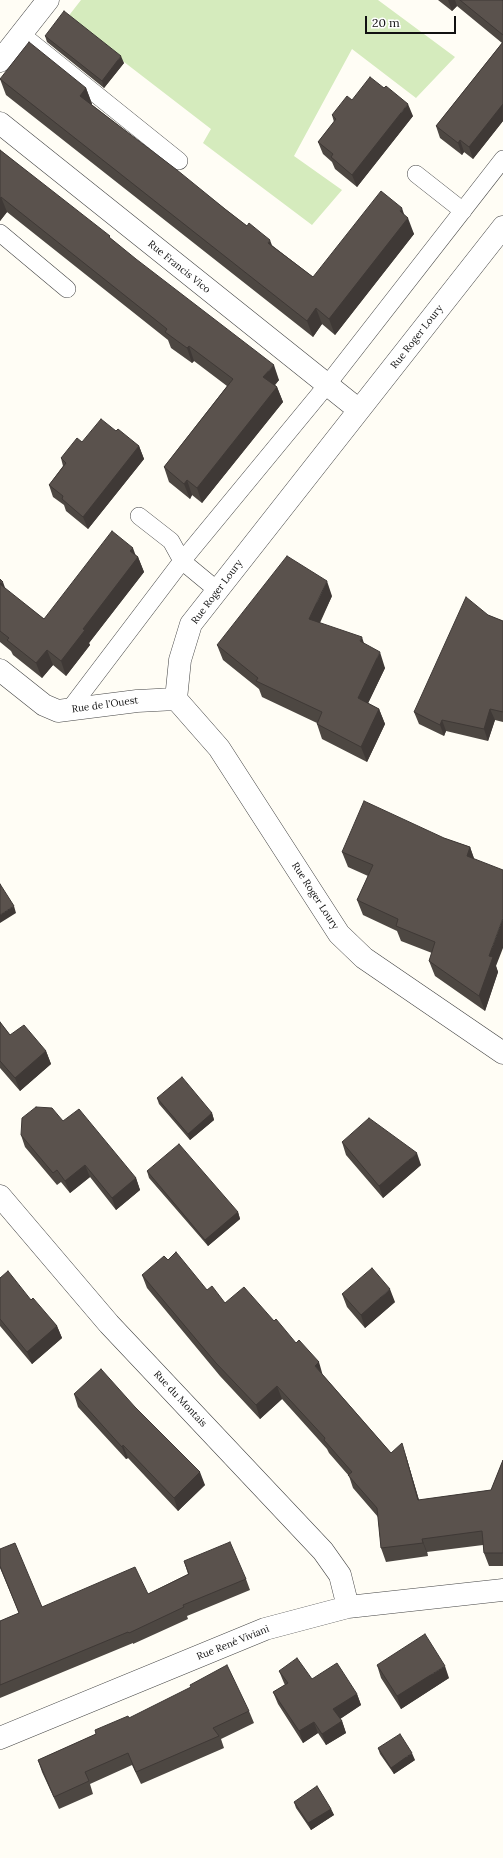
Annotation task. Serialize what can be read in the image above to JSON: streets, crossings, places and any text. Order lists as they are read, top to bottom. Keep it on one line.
{"streets":{"street":["Rue Francis Vico","Rue Roger Loury","Rue de l'Ouest","Rue du Montais","Rue René Viviani"]},"crossings":[["Rue Francis Vico","Rue Roger Loury"],["Rue Roger Loury","Rue de l'Ouest"],["Rue du Montais","Rue René Viviani"]],"scale_bar":"20 m"}
